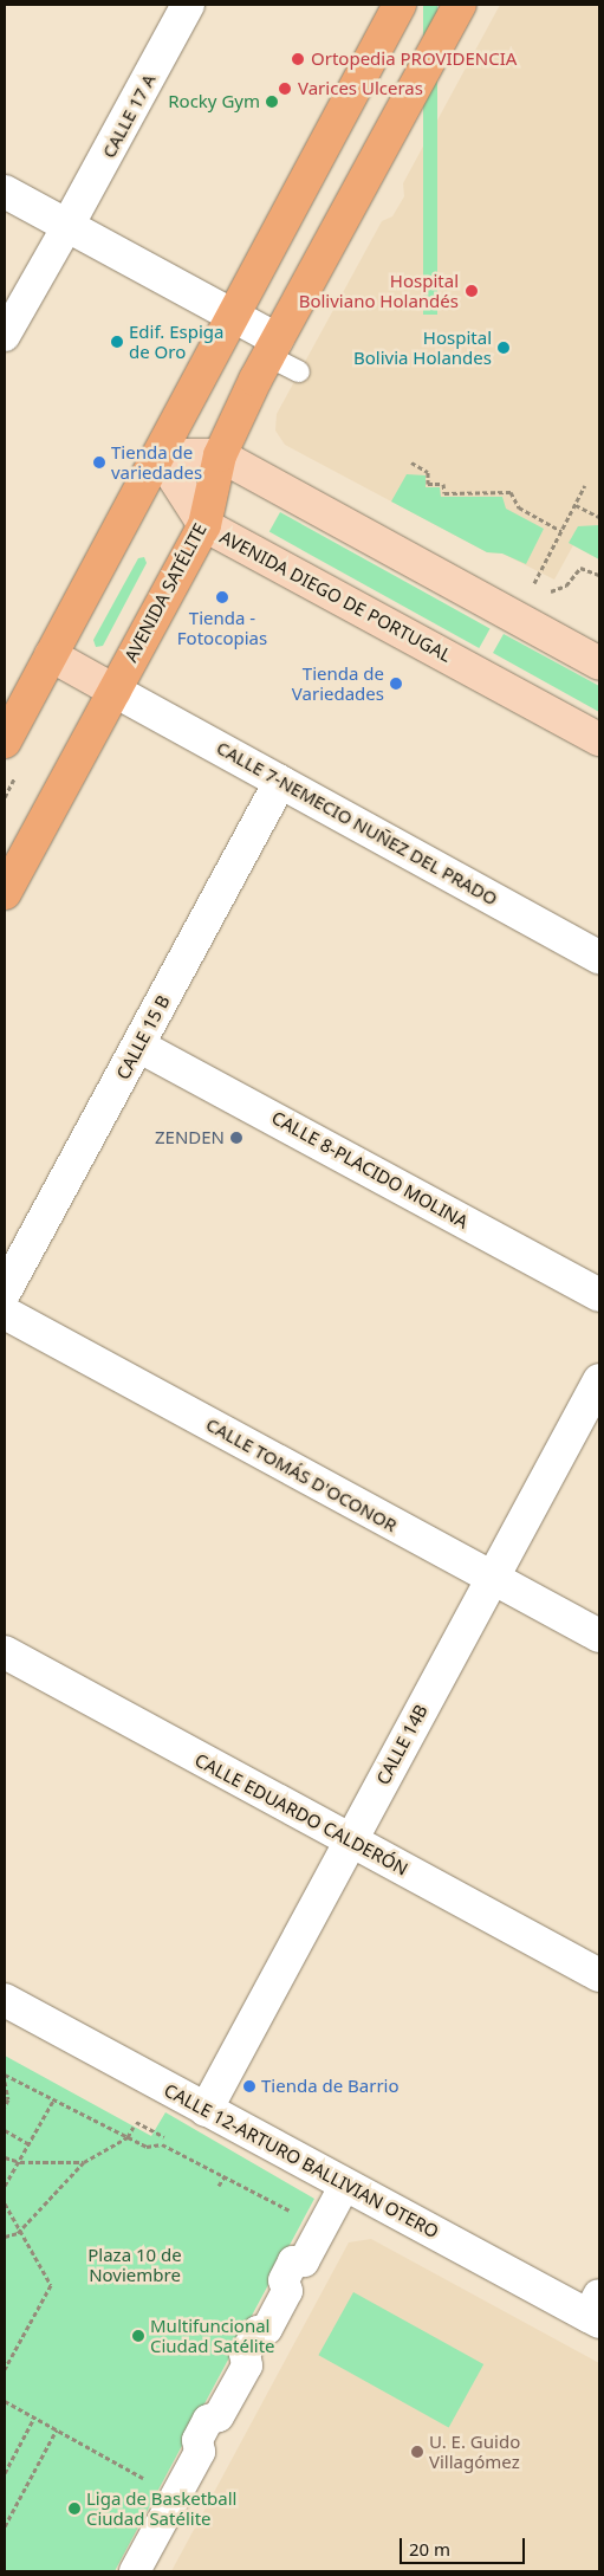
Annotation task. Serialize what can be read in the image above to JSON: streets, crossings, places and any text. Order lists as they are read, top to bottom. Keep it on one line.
{"streets":{"main road":["AVENIDA SATÉLITE","AVENIDA DIEGO DE PORTUGAL"],"street":["CALLE 17 A","CALLE 7-NEMECIO NUÑEZ DEL PRADO","CALLE 15 B","CALLE 8-PLACIDO MOLINA","CALLE TOMÁS D'OCONOR","CALLE 14B","CALLE EDUARDO CALDERÓN","CALLE 12-ARTURO BALLIVIAN OTERO"]},"crossings":[["AVENIDA SATÉLITE","AVENIDA DIEGO DE PORTUGAL"],["AVENIDA SATÉLITE","CALLE 7-NEMECIO NUÑEZ DEL PRADO"],["CALLE 7-NEMECIO NUÑEZ DEL PRADO","CALLE 15 B"],["CALLE 15 B","CALLE 8-PLACIDO MOLINA"],["CALLE TOMÁS D'OCONOR","CALLE 14B"],["CALLE 14B","CALLE EDUARDO CALDERÓN"],["CALLE 14B","CALLE 12-ARTURO BALLIVIAN OTERO"]],"parks":["Plaza 10 de Noviembre"],"places":["Ortopedia PROVIDENCIA","Varices Ulceras","Rocky Gym","Hospital Boliviano Holandés","Edif. Espiga de Oro","Hospital Bolivia Holandes","Tienda de variedades","Tienda - Fotocopias","Tienda de Variedades","ZENDEN","Tienda de Barrio","Multifuncional Ciudad Satélite","U. E. Guido Villagómez","Liga de Basketball Ciudad Satélite"],"scale_bar":"20 m"}
